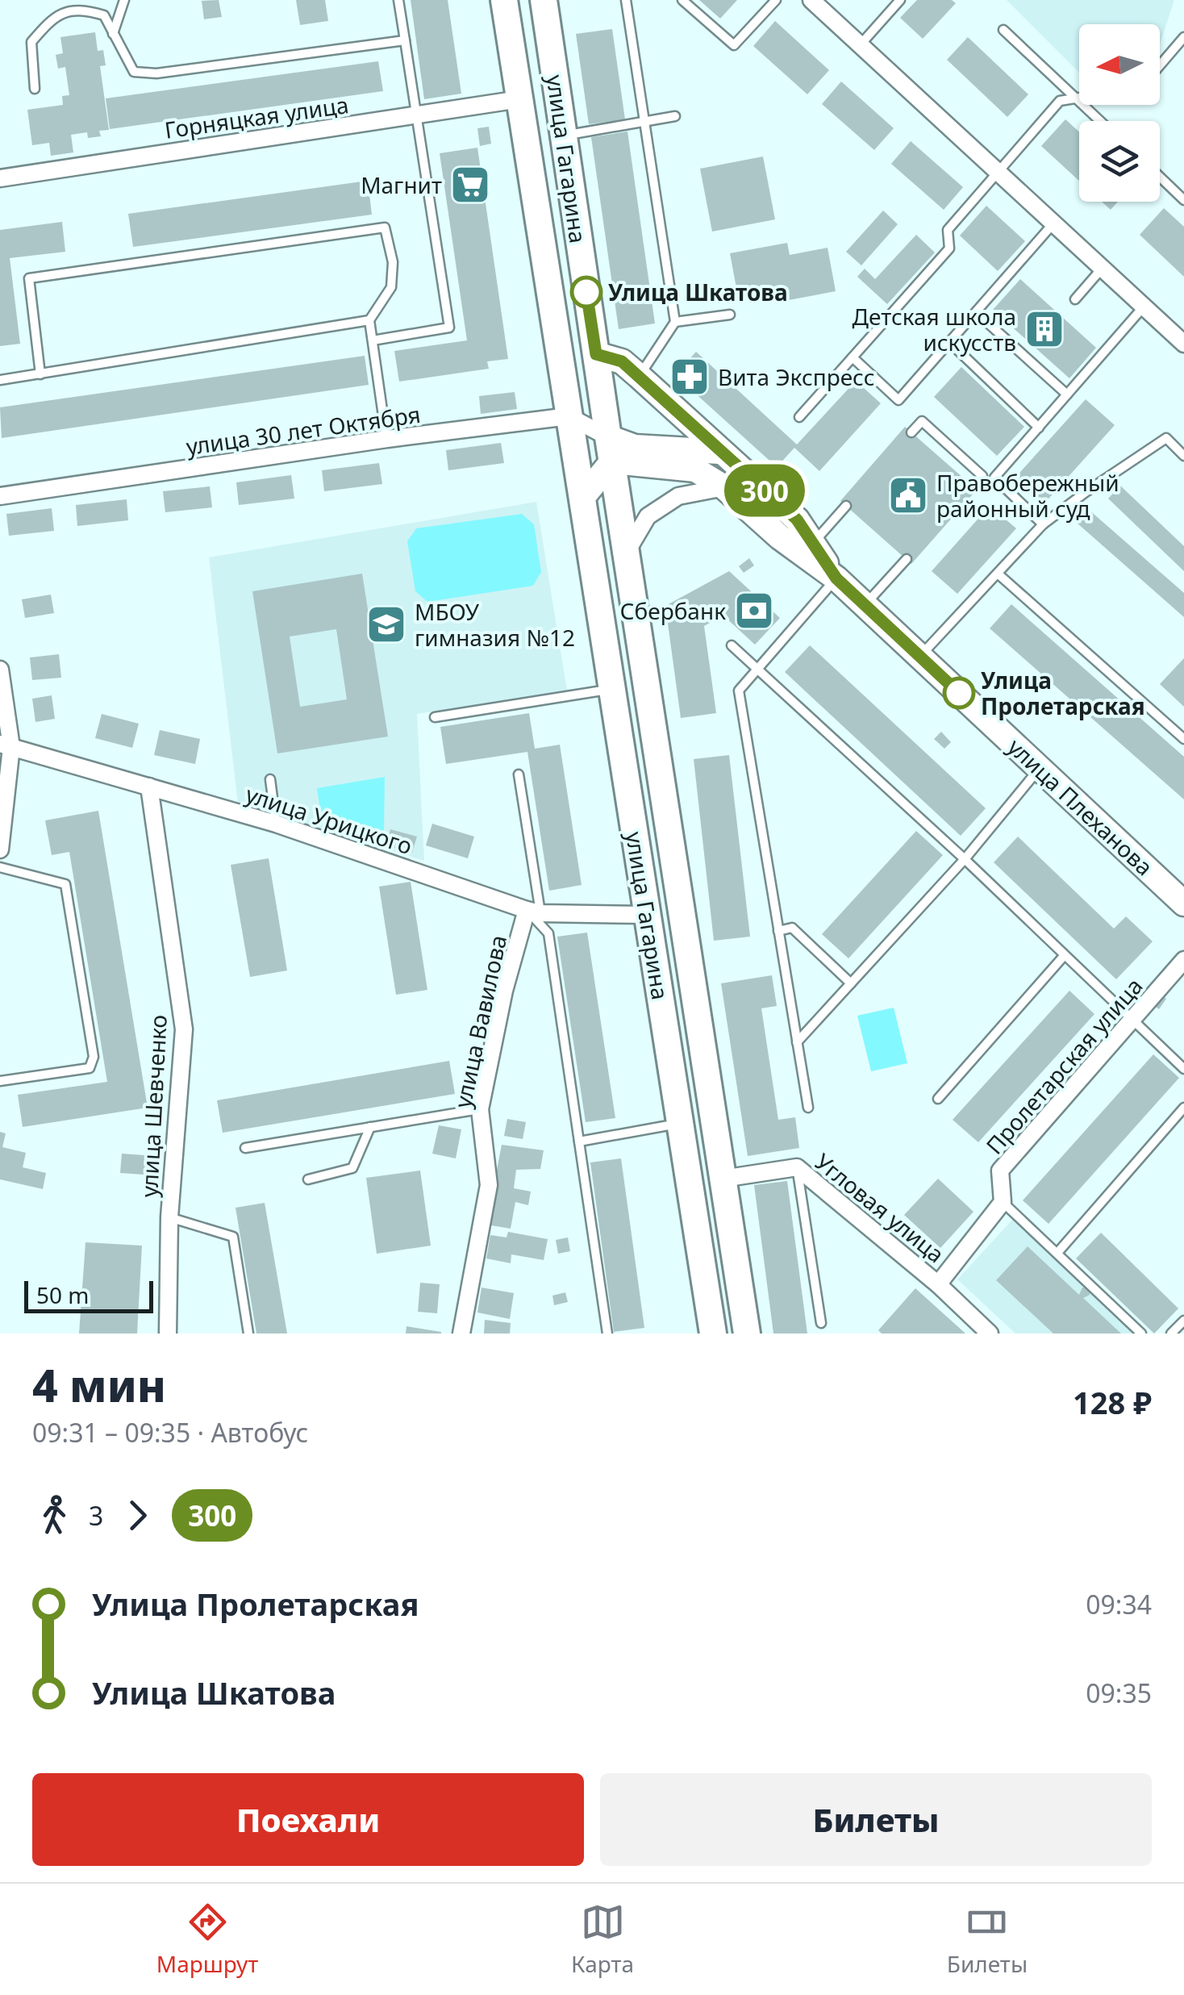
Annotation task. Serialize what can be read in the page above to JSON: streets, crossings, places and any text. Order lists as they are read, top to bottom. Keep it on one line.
{"streets":{"main road":["улица Гагарина","улица Плеханова"],"street":["Горняцкая улица","улица 30 лет Октября","улица Урицкого","улица Вавилова","Пролетарская улица","улица Шевченко","Угловая улица"]},"crossings":[["Горняцкая улица","улица Гагарина"],["улица Гагарина","улица 30 лет Октября"],["улица Гагарина","улица Плеханова"],["улица Гагарина","улица Урицкого"],["улица Гагарина","Угловая улица"],["улица Урицкого","улица Вавилова"],["улица Урицкого","улица Шевченко"]],"places":{"supermarket":["Магнит"],"other":["Улица Шкатова","Улица Пролетарская"],"building":["Детская школа искусств"],"pharmacy":["Вита Экспресс"],"public building":["Правобережный районный суд"],"bank":["Сбербанк"],"school or university":["МБОУ гимназия №12"]},"lines":["bus line 300"],"scale_bar":"50 m","north":"left","page":{"on_map":"300","scale":"50 m","heading":["4 мин","09:31 – 09:35 · Автобус","128 ₽"],"legs":["3","300"],"list":[{"name":"Улица Пролетарская","value":"09:34"},{"name":"Улица Шкатова","value":"09:35"}],"buttons":["Поехали","Билеты"],"tabs":["Маршрут","Карта","Билеты"]}}
